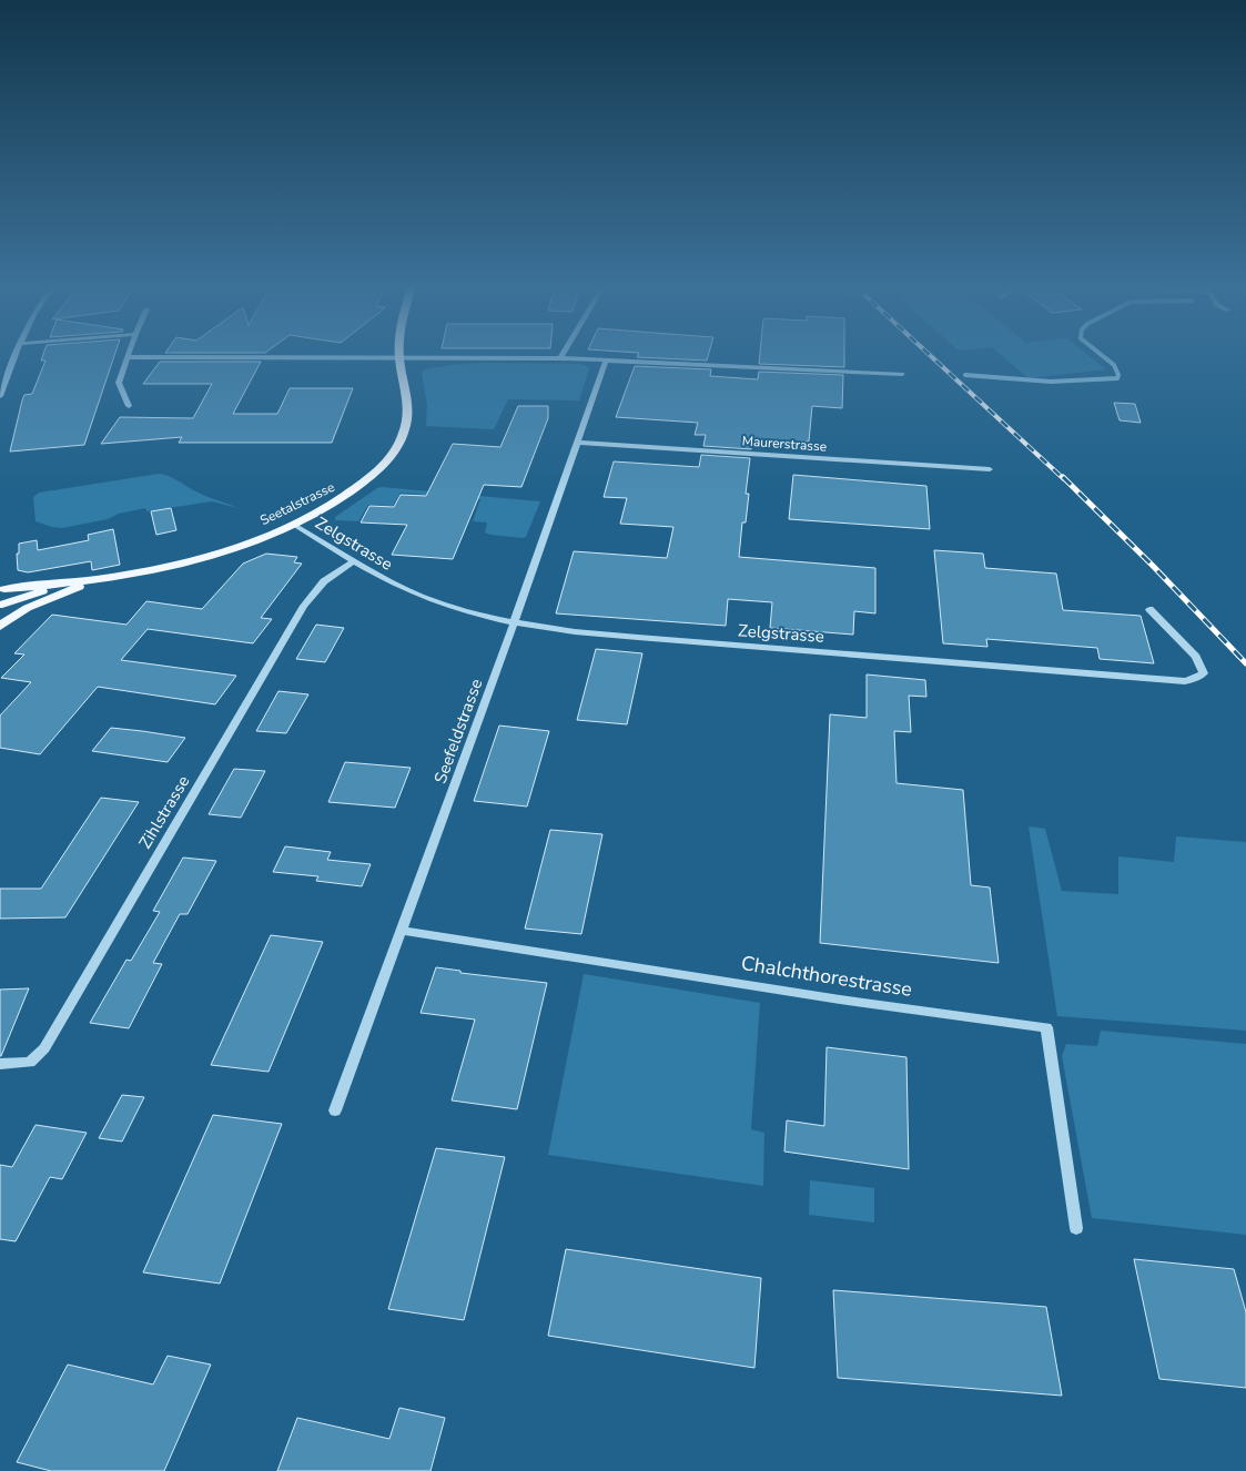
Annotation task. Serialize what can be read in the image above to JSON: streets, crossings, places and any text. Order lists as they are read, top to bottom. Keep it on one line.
{"streets":{"main road":["Seetalstrasse"],"street":["Maurerstrasse","Zelgstrasse","Seefeldstrasse","Zihlstrasse","Chalchthorestrasse"]},"crossings":[["Maurerstrasse","Seefeldstrasse"],["Seetalstrasse","Zelgstrasse"],["Zelgstrasse","Seefeldstrasse"],["Zelgstrasse","Zihlstrasse"],["Seefeldstrasse","Chalchthorestrasse"]]}
